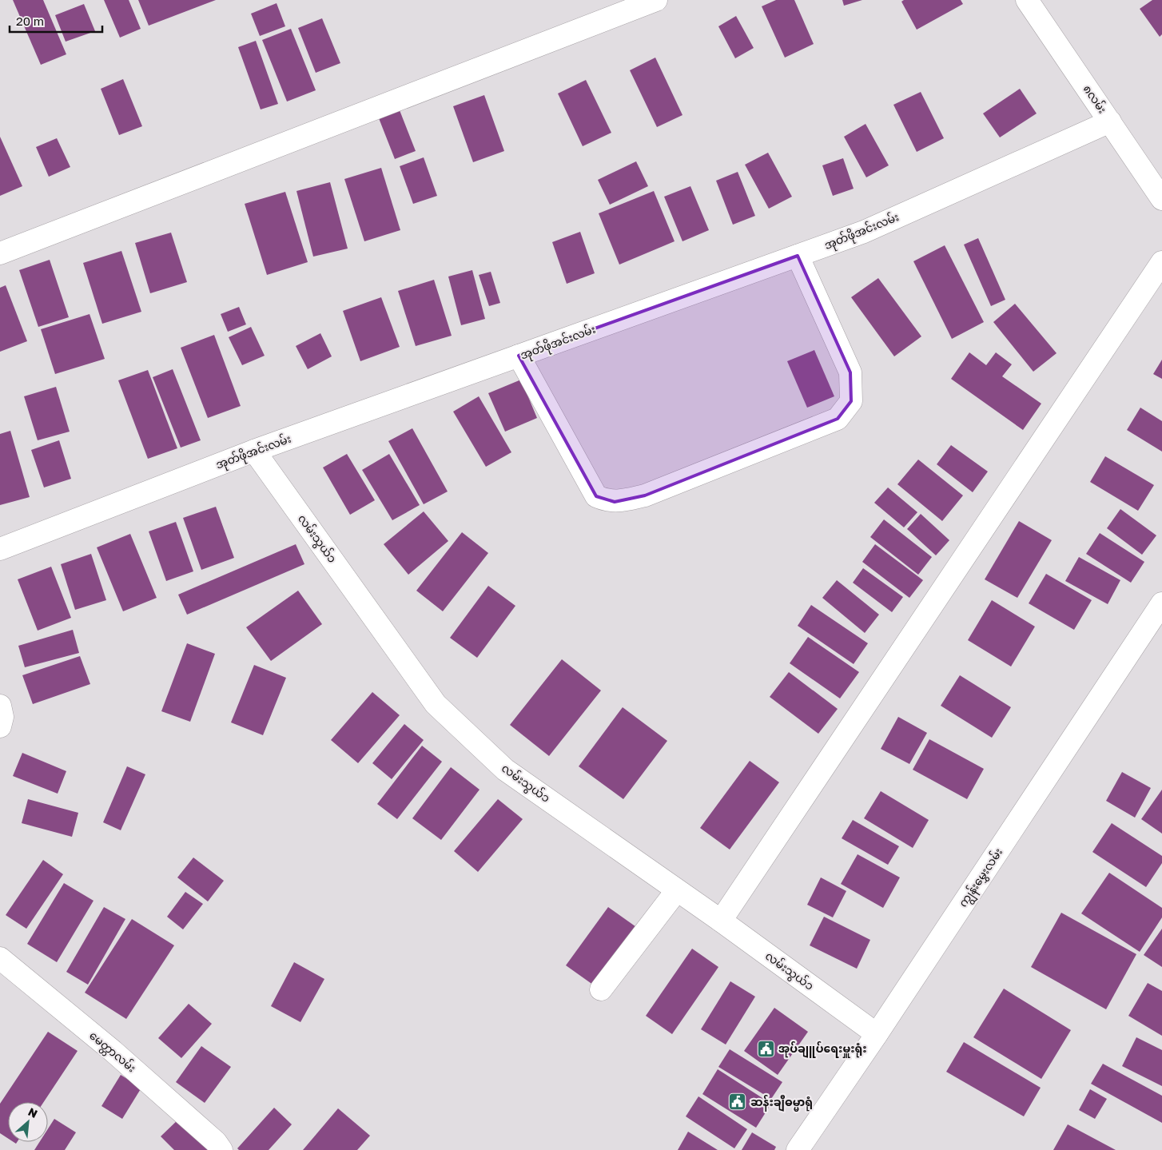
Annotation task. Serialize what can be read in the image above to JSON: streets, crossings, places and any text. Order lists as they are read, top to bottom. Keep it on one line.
{"streets":{"street":["၈လမ်း","အုတ်ဖိုအင်းလမ်း","လမ်းသွယ်၁","ကျွန်းမွှေးလမ်း","မေတ္တာလမ်း"]},"crossings":[["၈လမ်း","အုတ်ဖိုအင်းလမ်း"],["အုတ်ဖိုအင်းလမ်း","လမ်းသွယ်၁"],["လမ်းသွယ်၁","ကျွန်းမွှေးလမ်း"]],"places":{"public building":["အုပ်ချူပ်ရေးမှူးရုံး","ဆန်းချီဓမ္မာရုံ"]},"scale_bar":"20 m","north":"top right"}
